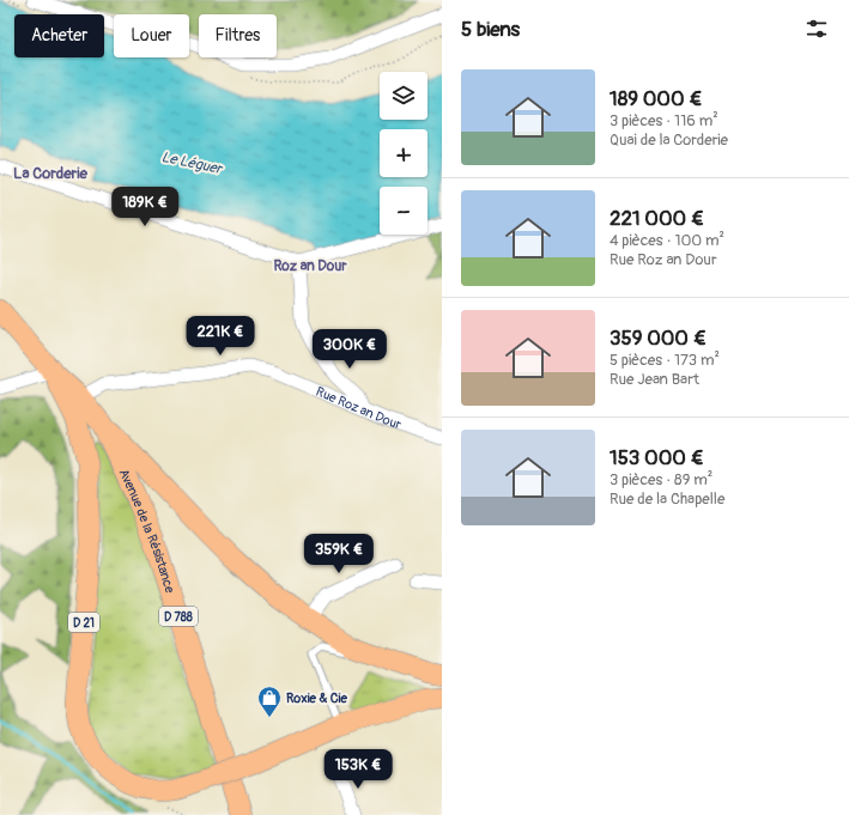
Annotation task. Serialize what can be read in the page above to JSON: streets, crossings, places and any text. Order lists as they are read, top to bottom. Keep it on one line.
{"streets":{"main road":["Avenue de la Résistance","D 788","D 21"],"street":["Rue Roz an Dour"]},"crossings":[["Rue Roz an Dour","Avenue de la Résistance"],["Avenue de la Résistance","D 21"]],"districts":["La Corderie","Roz an Dour"],"water":["Le Léguer"],"places":{"shop":["Roxie & Cie"]},"page":{"heading":"5 biens","chip":["Acheter","Louer","Filtres"],"list":[{"name":"189 000 €","note":"3 pièces · 116 m² · Quai de la Corderie"},{"name":"221 000 €","note":"4 pièces · 100 m² · Rue Roz an Dour"},{"name":"359 000 €","note":"5 pièces · 173 m² · Rue Jean Bart"},{"name":"153 000 €","note":"3 pièces · 89 m² · Rue de la Chapelle"}],"map_buttons":["+","−"],"price":["189K €","221K €","300K €","359K €","153K €"]}}
